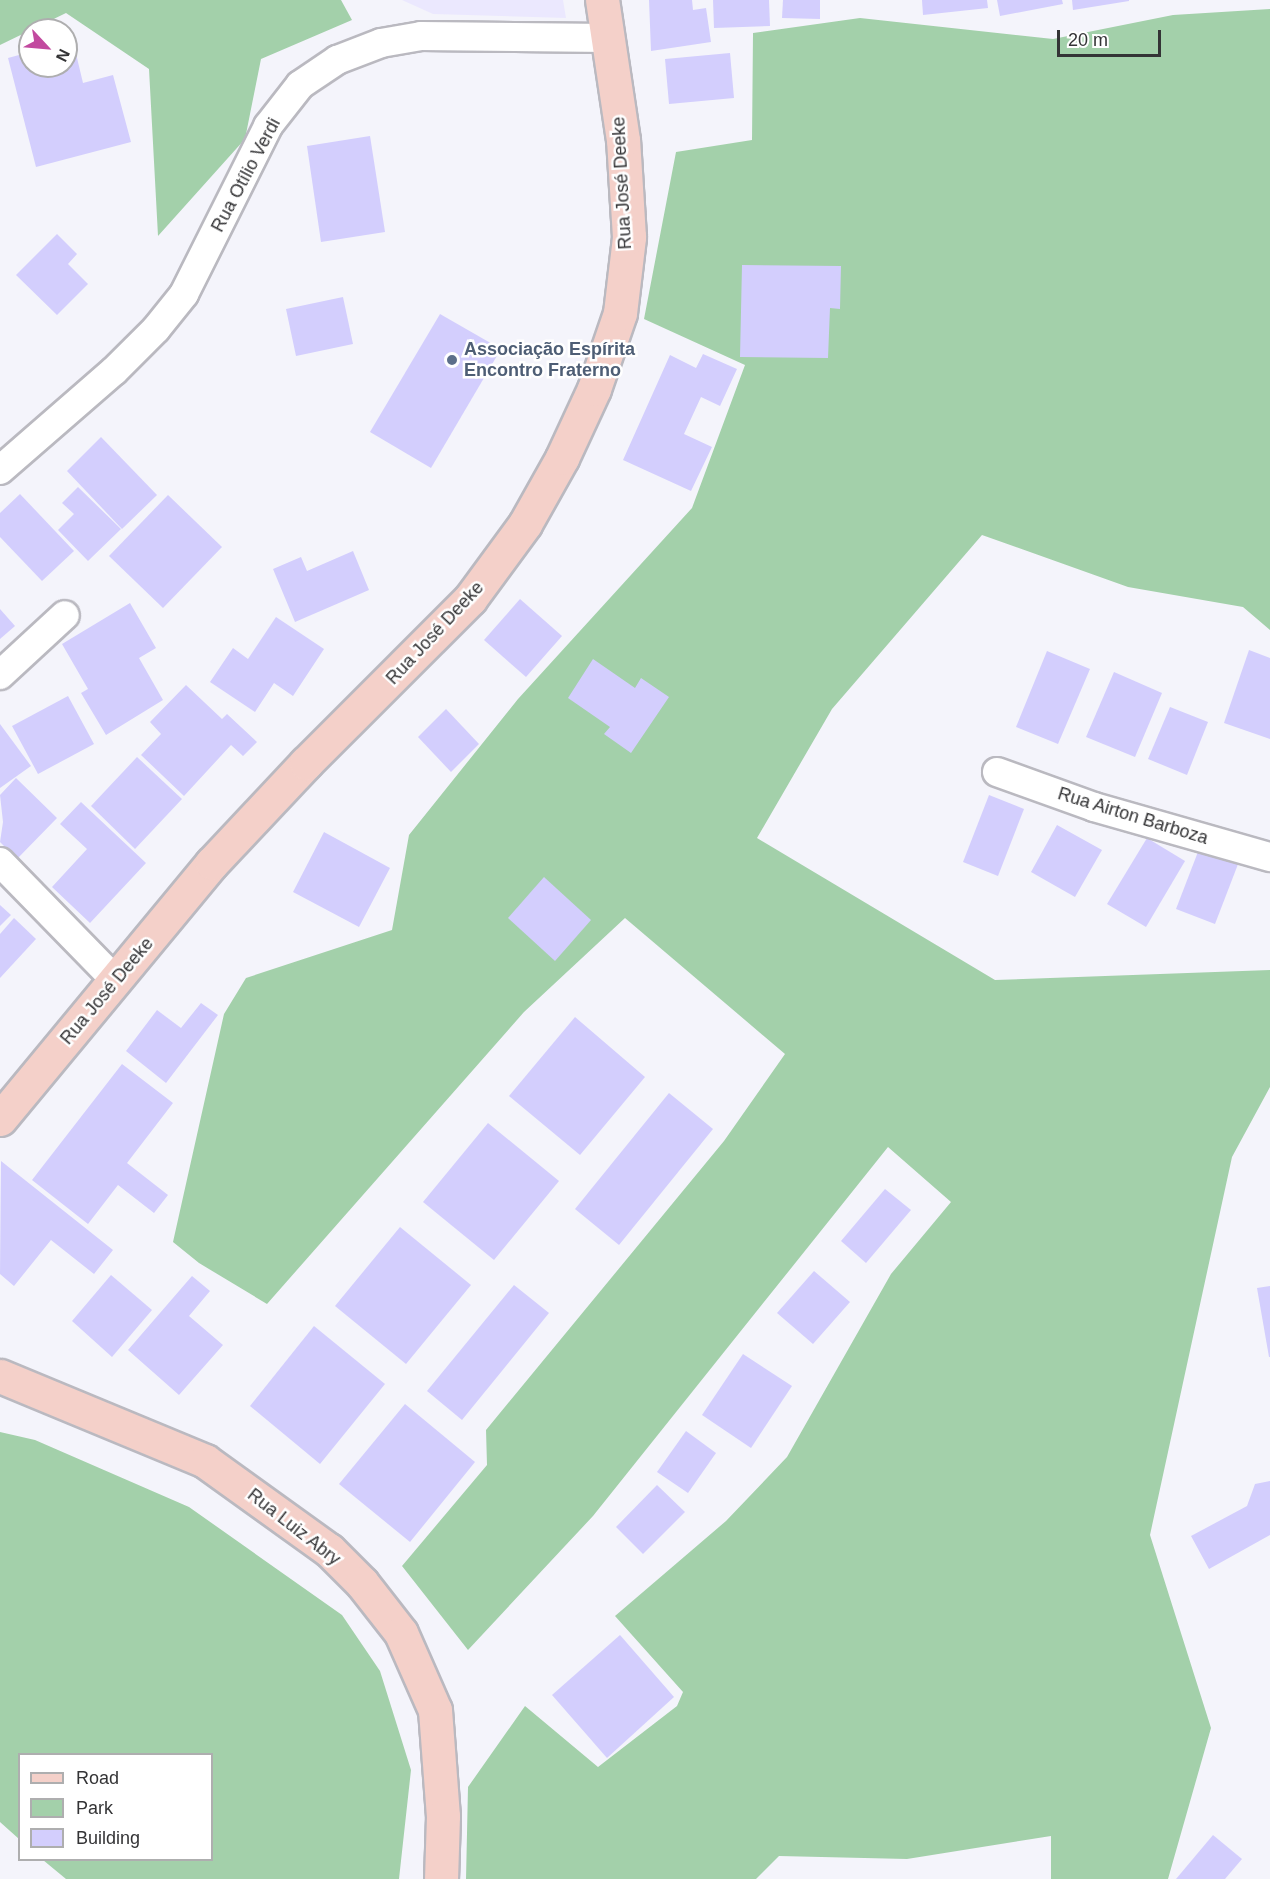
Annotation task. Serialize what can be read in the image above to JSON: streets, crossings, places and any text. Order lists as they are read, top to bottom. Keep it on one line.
{"streets":{"street":["Rua Otílio Verdi","Rua José Deeke","Rua Airton Barboza","Rua Luiz Abry"]},"crossings":[["Rua Otílio Verdi","Rua José Deeke"]],"places":["Associação Espírita Encontro Fraterno"],"legend":["Road","Park","Building"],"scale_bar":"20 m","north":"bottom right"}
